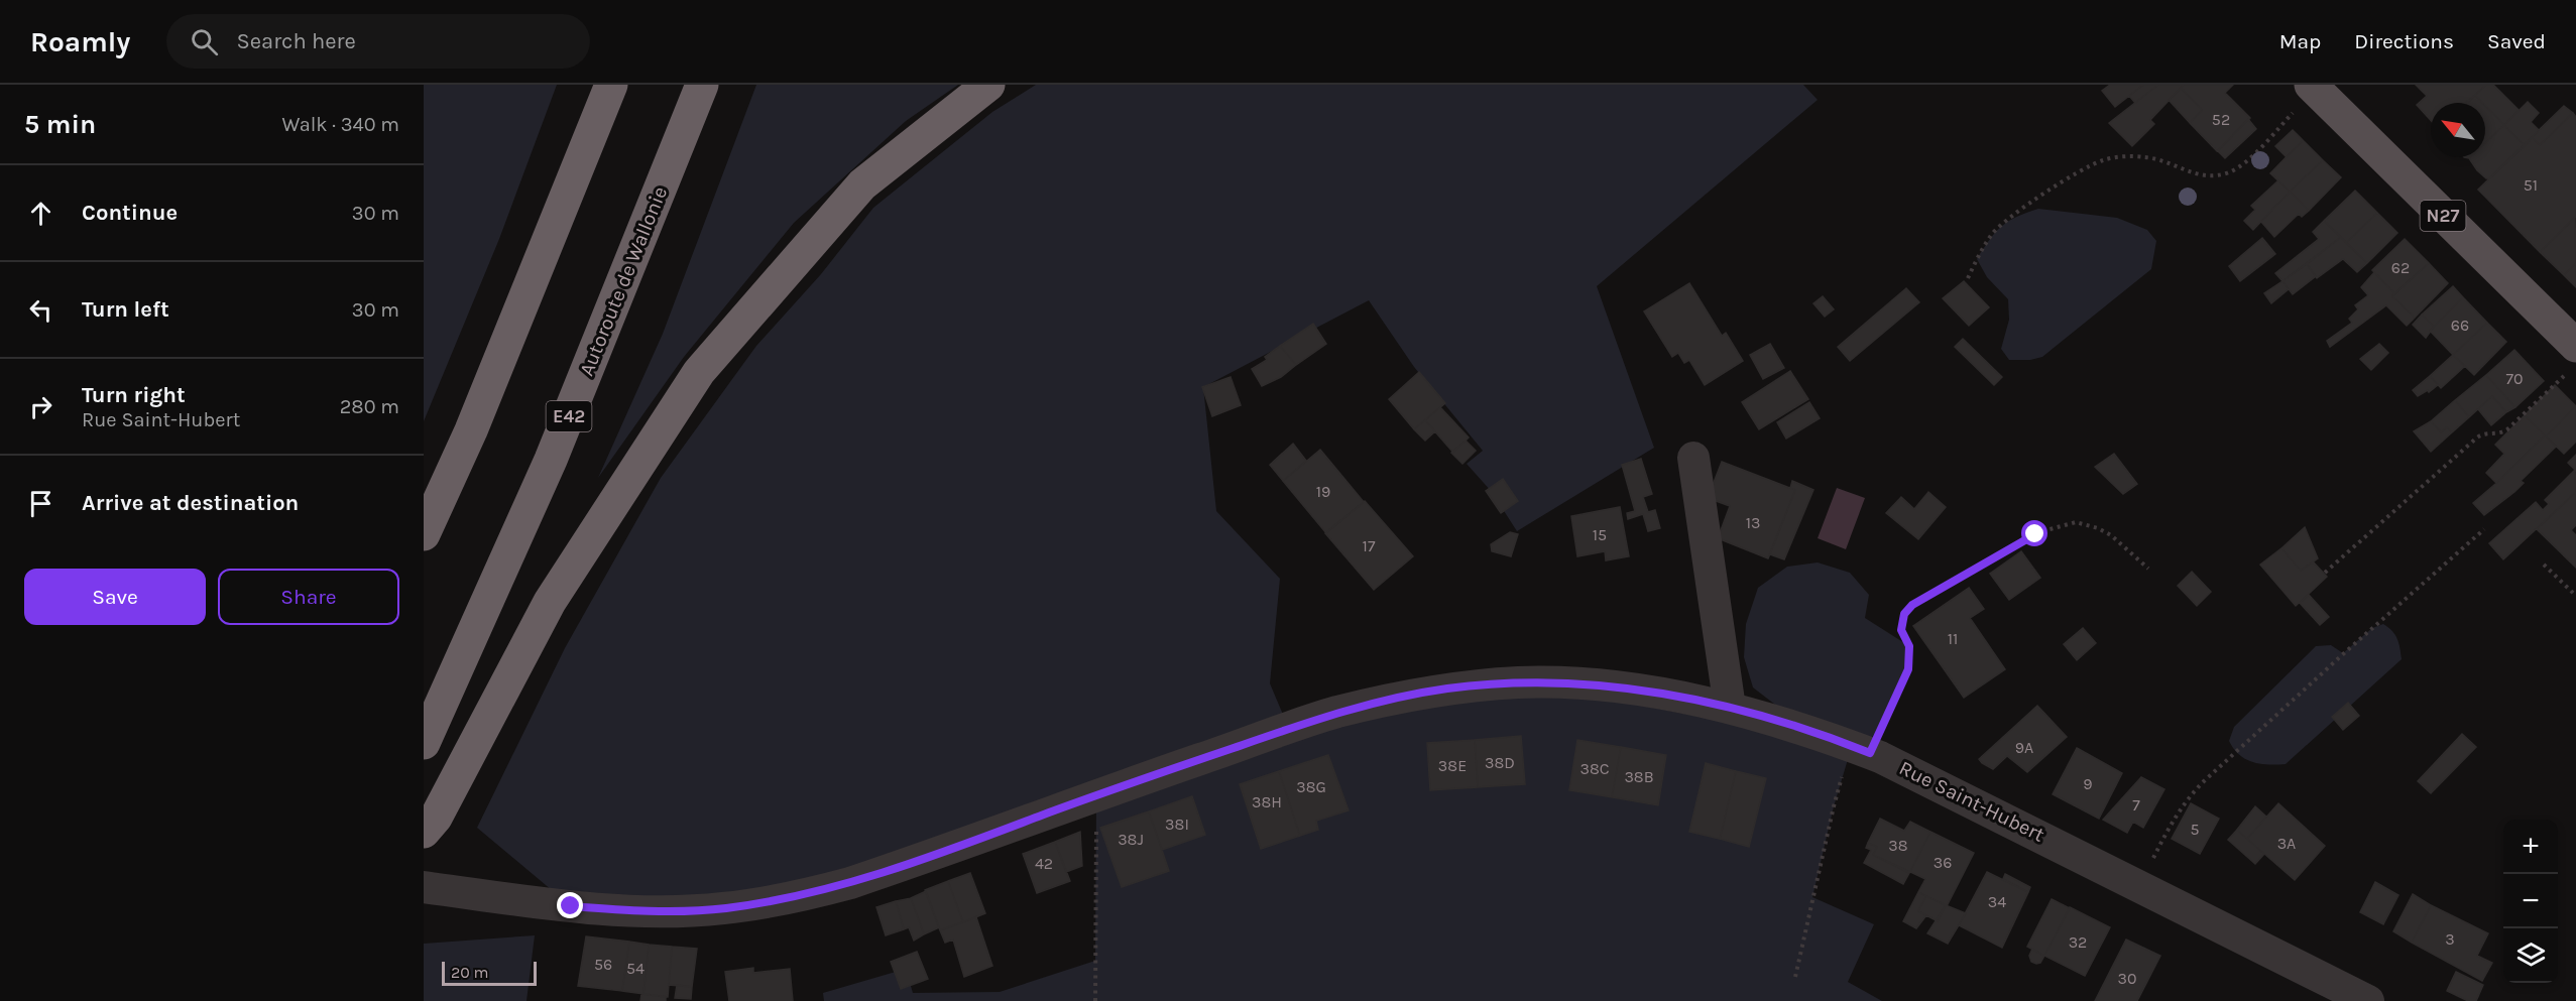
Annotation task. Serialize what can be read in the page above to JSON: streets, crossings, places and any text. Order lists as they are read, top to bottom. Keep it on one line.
{"streets":{"highway":["Autoroute de Wallonie","E42"],"main road":["N27"],"street":["Rue Saint-Hubert"]},"house_numbers":["52","51","62","66","70","19","13","15","17","11","9A","38D","38E","38C","38B","9","38G","38H","7","38I","5","38J","3A","38","36","42","34","3","32","56","54","30"],"scale_bar":"20 m","north":"top left","page":{"header":"Roamly","search":"Search here","nav":["Map","Directions","Saved"],"heading":["5 min","Walk · 340 m"],"list":[["Continue","30 m"],["Turn left","30 m"],["Turn right","Rue Saint-Hubert","280 m"],"Arrive at destination"],"buttons":["Save","Share"],"map_buttons":["+","−"],"scale":"20 m"}}
